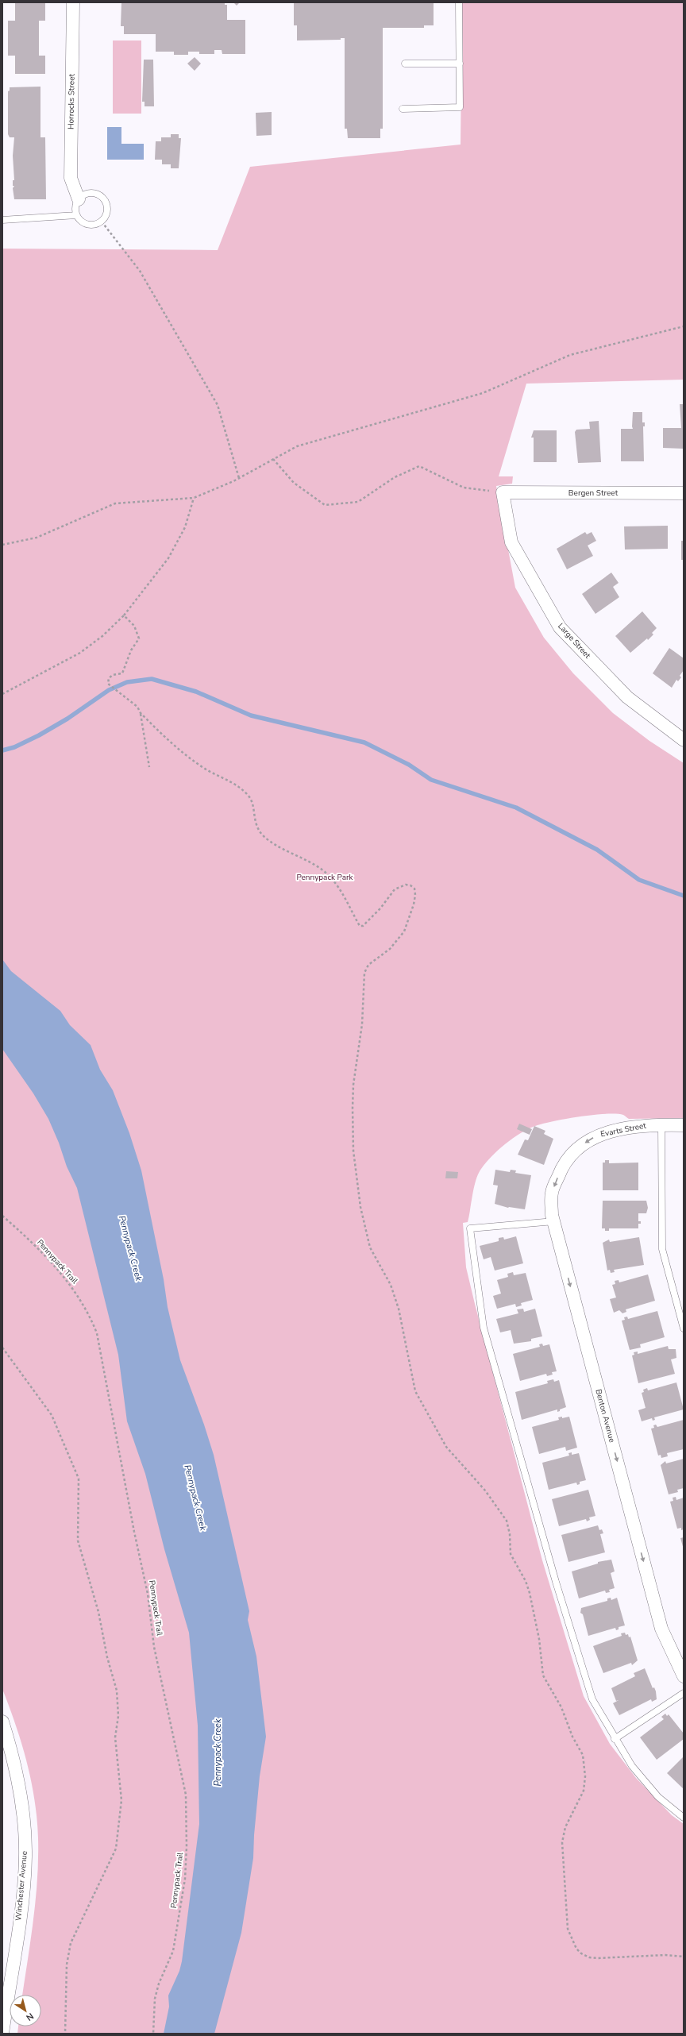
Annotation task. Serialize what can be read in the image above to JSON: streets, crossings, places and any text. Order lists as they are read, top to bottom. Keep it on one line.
{"streets":{"street":["Horrocks Street","Bergen Street","Large Street","Evarts Street","Benton Avenue","Winchester Avenue"],"path":["Pennypack Trail"]},"crossings":[["Bergen Street","Large Street"],["Evarts Street","Benton Avenue"]],"one_way":["Evarts Street","Benton Avenue"],"water":["Pennypack Creek"],"parks":["Pennypack Park"],"north":"bottom right"}
